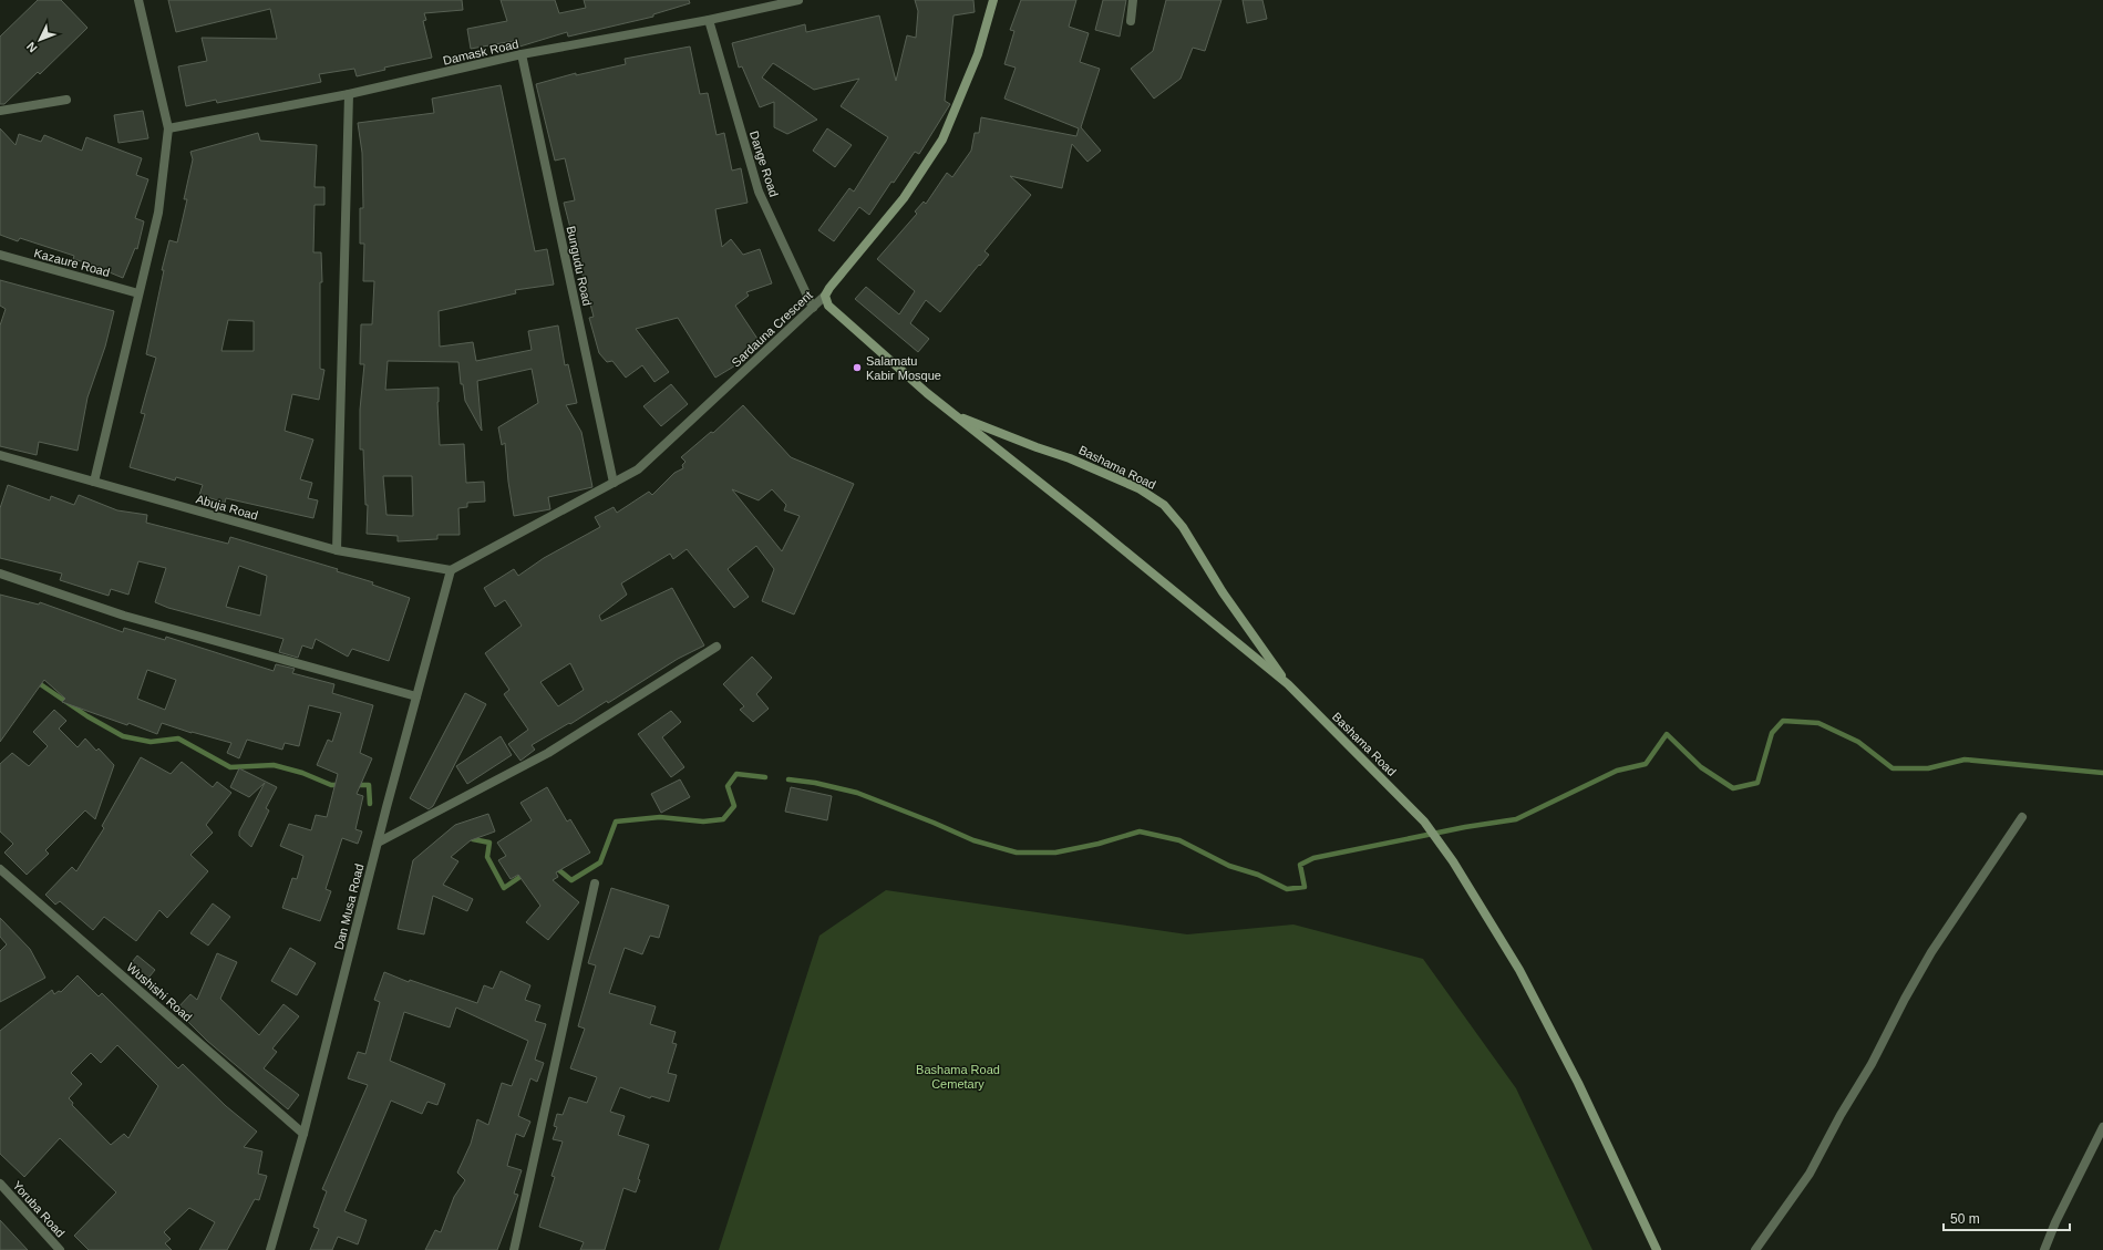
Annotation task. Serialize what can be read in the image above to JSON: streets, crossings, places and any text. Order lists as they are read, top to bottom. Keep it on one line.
{"streets":{"street":["Damask Road","Dange Road","Kazaure Road","Bungudu Road","Sardauna Crescent","Bashama Road","Abuja Road","Dan Musa Road","Wushishi Road","Yoruba Road"]},"crossings":[["Damask Road","Dange Road"],["Damask Road","Bungudu Road"],["Dange Road","Sardauna Crescent"],["Bungudu Road","Sardauna Crescent"],["Sardauna Crescent","Bashama Road"],["Sardauna Crescent","Abuja Road"],["Sardauna Crescent","Dan Musa Road"],["Abuja Road","Dan Musa Road"],["Dan Musa Road","Wushishi Road"]],"parks":["Bashama Road Cemetary"],"places":["Salamatu Kabir Mosque"],"scale_bar":"50 m","north":"bottom left"}
